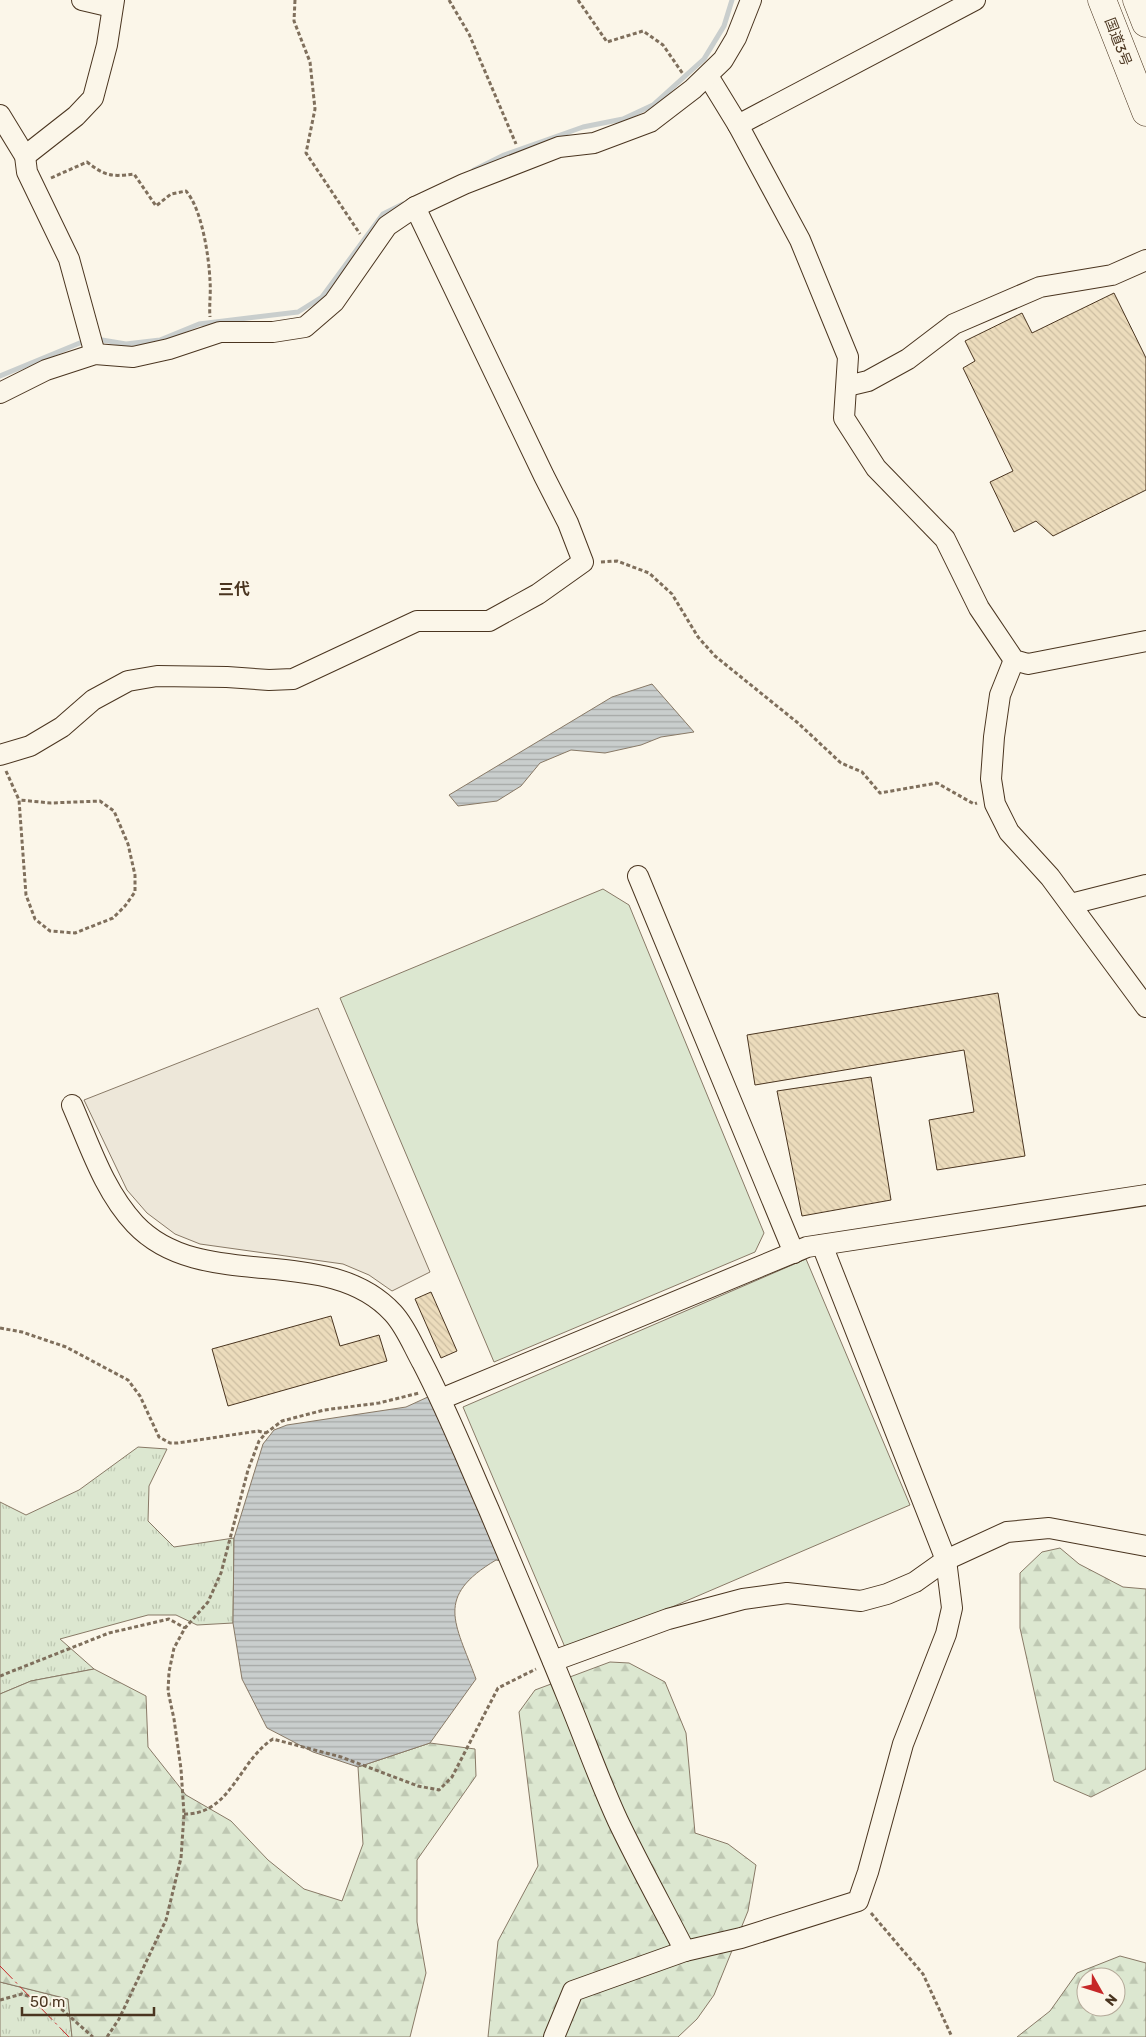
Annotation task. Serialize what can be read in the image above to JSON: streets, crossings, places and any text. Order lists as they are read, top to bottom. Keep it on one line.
{"streets":{"highway":["国道3号"]},"districts":["三代"],"scale_bar":"50 m","north":"bottom right"}
